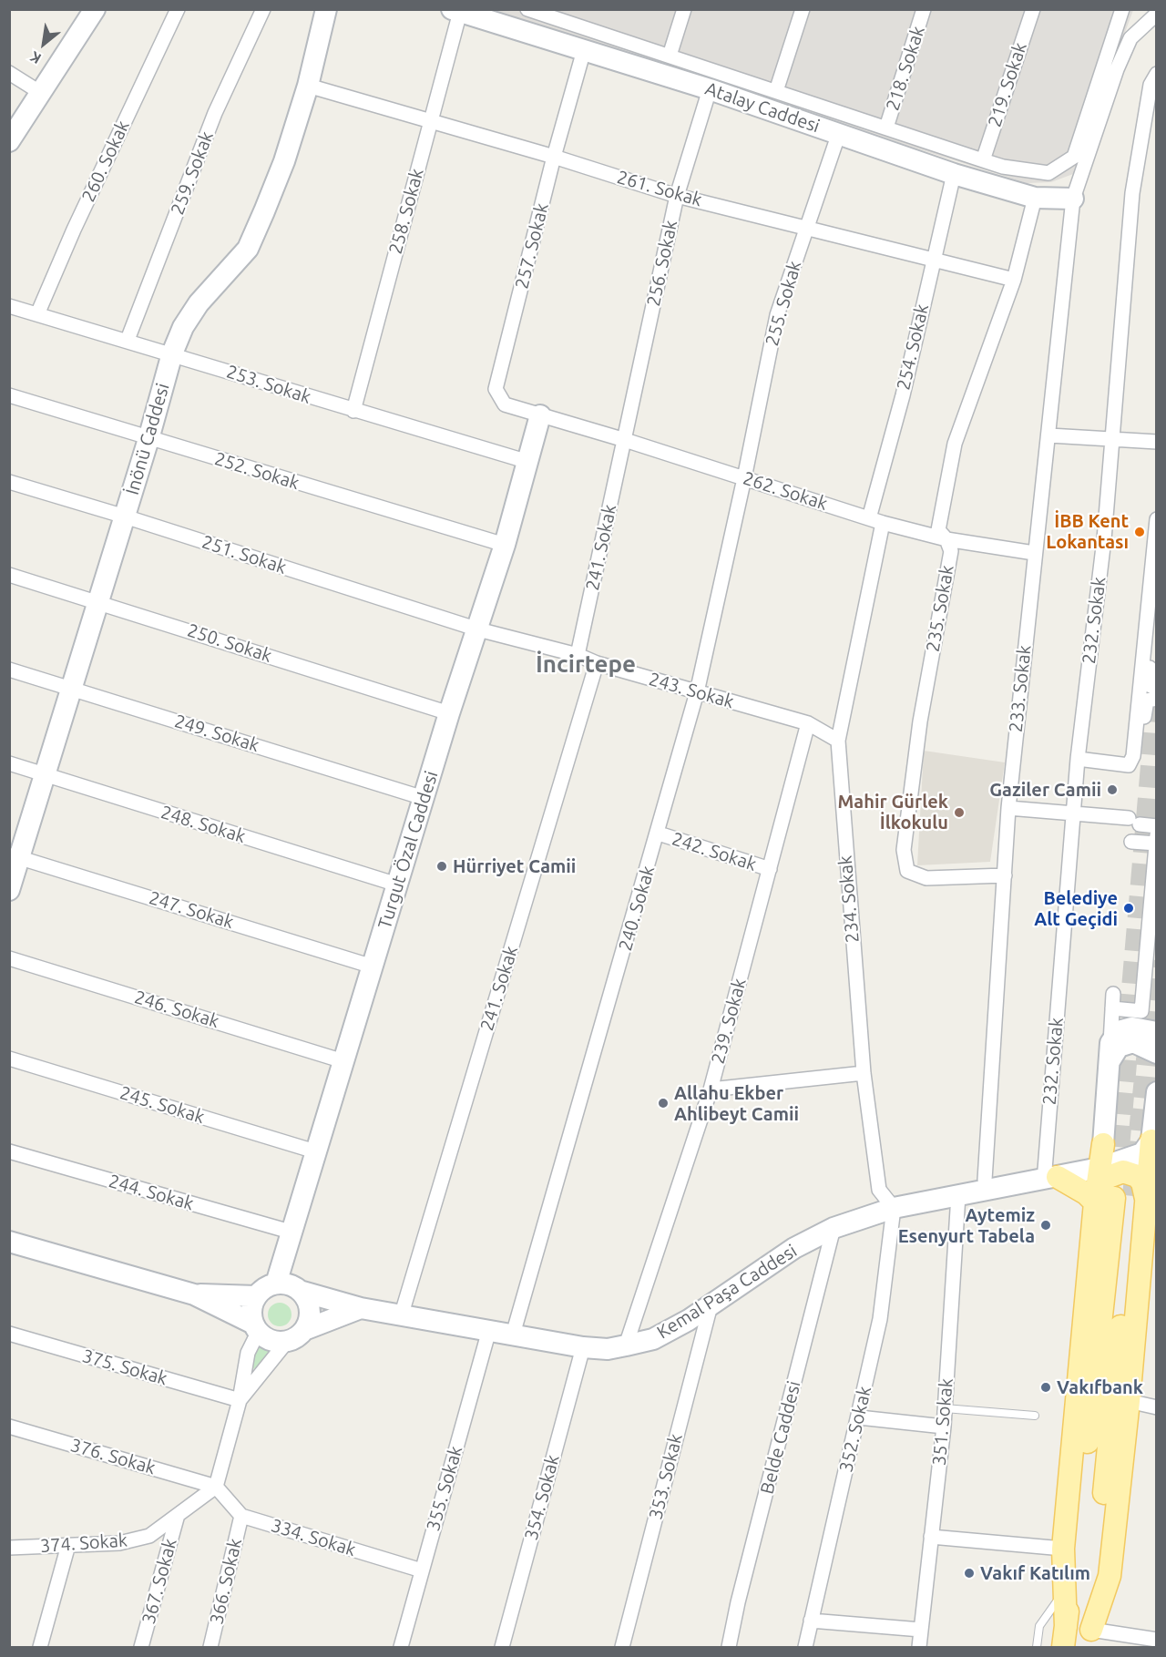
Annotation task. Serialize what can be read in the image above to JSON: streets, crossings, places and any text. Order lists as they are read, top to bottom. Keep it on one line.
{"streets":{"street":["218. Sokak","219. Sokak","Atalay Caddesi","260. Sokak","259. Sokak","261. Sokak","258. Sokak","257. Sokak","256. Sokak","255. Sokak","254. Sokak","253. Sokak","İnönü Caddesi","252. Sokak","262. Sokak","241. Sokak","251. Sokak","235. Sokak","232. Sokak","250. Sokak","233. Sokak","243. Sokak","249. Sokak","248. Sokak","Turgut Özal Caddesi","242. Sokak","234. Sokak","240. Sokak","247. Sokak","246. Sokak","239. Sokak","245. Sokak","244. Sokak","Kemal Paşa Caddesi","375. Sokak","351. Sokak","352. Sokak","Belde Caddesi","376. Sokak","353. Sokak","355. Sokak","354. Sokak","334. Sokak","374. Sokak","367. Sokak","366. Sokak"]},"crossings":[["Atalay Caddesi","258. Sokak"],["Atalay Caddesi","257. Sokak"],["Atalay Caddesi","256. Sokak"],["Atalay Caddesi","255. Sokak"],["Atalay Caddesi","254. Sokak"],["Atalay Caddesi","235. Sokak"],["Atalay Caddesi","233. Sokak"],["260. Sokak","253. Sokak"],["259. Sokak","253. Sokak"],["261. Sokak","258. Sokak"],["261. Sokak","257. Sokak"],["261. Sokak","256. Sokak"],["261. Sokak","255. Sokak"],["261. Sokak","254. Sokak"],["261. Sokak","İnönü Caddesi"],["261. Sokak","235. Sokak"],["258. Sokak","253. Sokak"],["257. Sokak","262. Sokak"],["257. Sokak","Turgut Özal Caddesi"],["256. Sokak","262. Sokak"],["256. Sokak","241. Sokak"],["255. Sokak","262. Sokak"],["255. Sokak","240. Sokak"],["254. Sokak","262. Sokak"],["253. Sokak","İnönü Caddesi"],["253. Sokak","Turgut Özal Caddesi"],["İnönü Caddesi","252. Sokak"],["İnönü Caddesi","251. Sokak"],["İnönü Caddesi","250. Sokak"],["İnönü Caddesi","249. Sokak"],["İnönü Caddesi","248. Sokak"],["İnönü Caddesi","247. Sokak"],["252. Sokak","Turgut Özal Caddesi"],["262. Sokak","241. Sokak"],["262. Sokak","235. Sokak"],["262. Sokak","233. Sokak"],["262. Sokak","Turgut Özal Caddesi"],["262. Sokak","234. Sokak"],["262. Sokak","240. Sokak"],["241. Sokak","243. Sokak"],["241. Sokak","Kemal Paşa Caddesi"],["251. Sokak","243. Sokak"],["251. Sokak","Turgut Özal Caddesi"],["235. Sokak","233. Sokak"],["232. Sokak","Kemal Paşa Caddesi"],["250. Sokak","Turgut Özal Caddesi"],["233. Sokak","Kemal Paşa Caddesi"],["243. Sokak","Turgut Özal Caddesi"],["243. Sokak","234. Sokak"],["243. Sokak","240. Sokak"],["243. Sokak","239. Sokak"],["249. Sokak","Turgut Özal Caddesi"],["248. Sokak","Turgut Özal Caddesi"],["Turgut Özal Caddesi","247. Sokak"],["Turgut Özal Caddesi","246. Sokak"],["Turgut Özal Caddesi","245. Sokak"],["Turgut Özal Caddesi","244. Sokak"],["Turgut Özal Caddesi","Kemal Paşa Caddesi"],["242. Sokak","240. Sokak"],["242. Sokak","239. Sokak"],["234. Sokak","Kemal Paşa Caddesi"],["234. Sokak","352. Sokak"],["240. Sokak","Kemal Paşa Caddesi"],["239. Sokak","Kemal Paşa Caddesi"],["Kemal Paşa Caddesi","351. Sokak"],["Kemal Paşa Caddesi","352. Sokak"],["Kemal Paşa Caddesi","Belde Caddesi"],["Kemal Paşa Caddesi","353. Sokak"],["Kemal Paşa Caddesi","355. Sokak"],["Kemal Paşa Caddesi","354. Sokak"],["376. Sokak","374. Sokak"],["355. Sokak","334. Sokak"],["334. Sokak","366. Sokak"],["374. Sokak","367. Sokak"]],"districts":["İncirtepe"],"places":["İBB Kent Lokantası","Gaziler Camii","Mahir Gürlek İlkokulu","Hürriyet Camii","Belediye Alt Geçidi","Allahu Ekber Ahlibeyt Camii","Aytemiz Esenyurt Tabela","Vakıfbank","Vakıf Katılım"],"north":"bottom left"}
